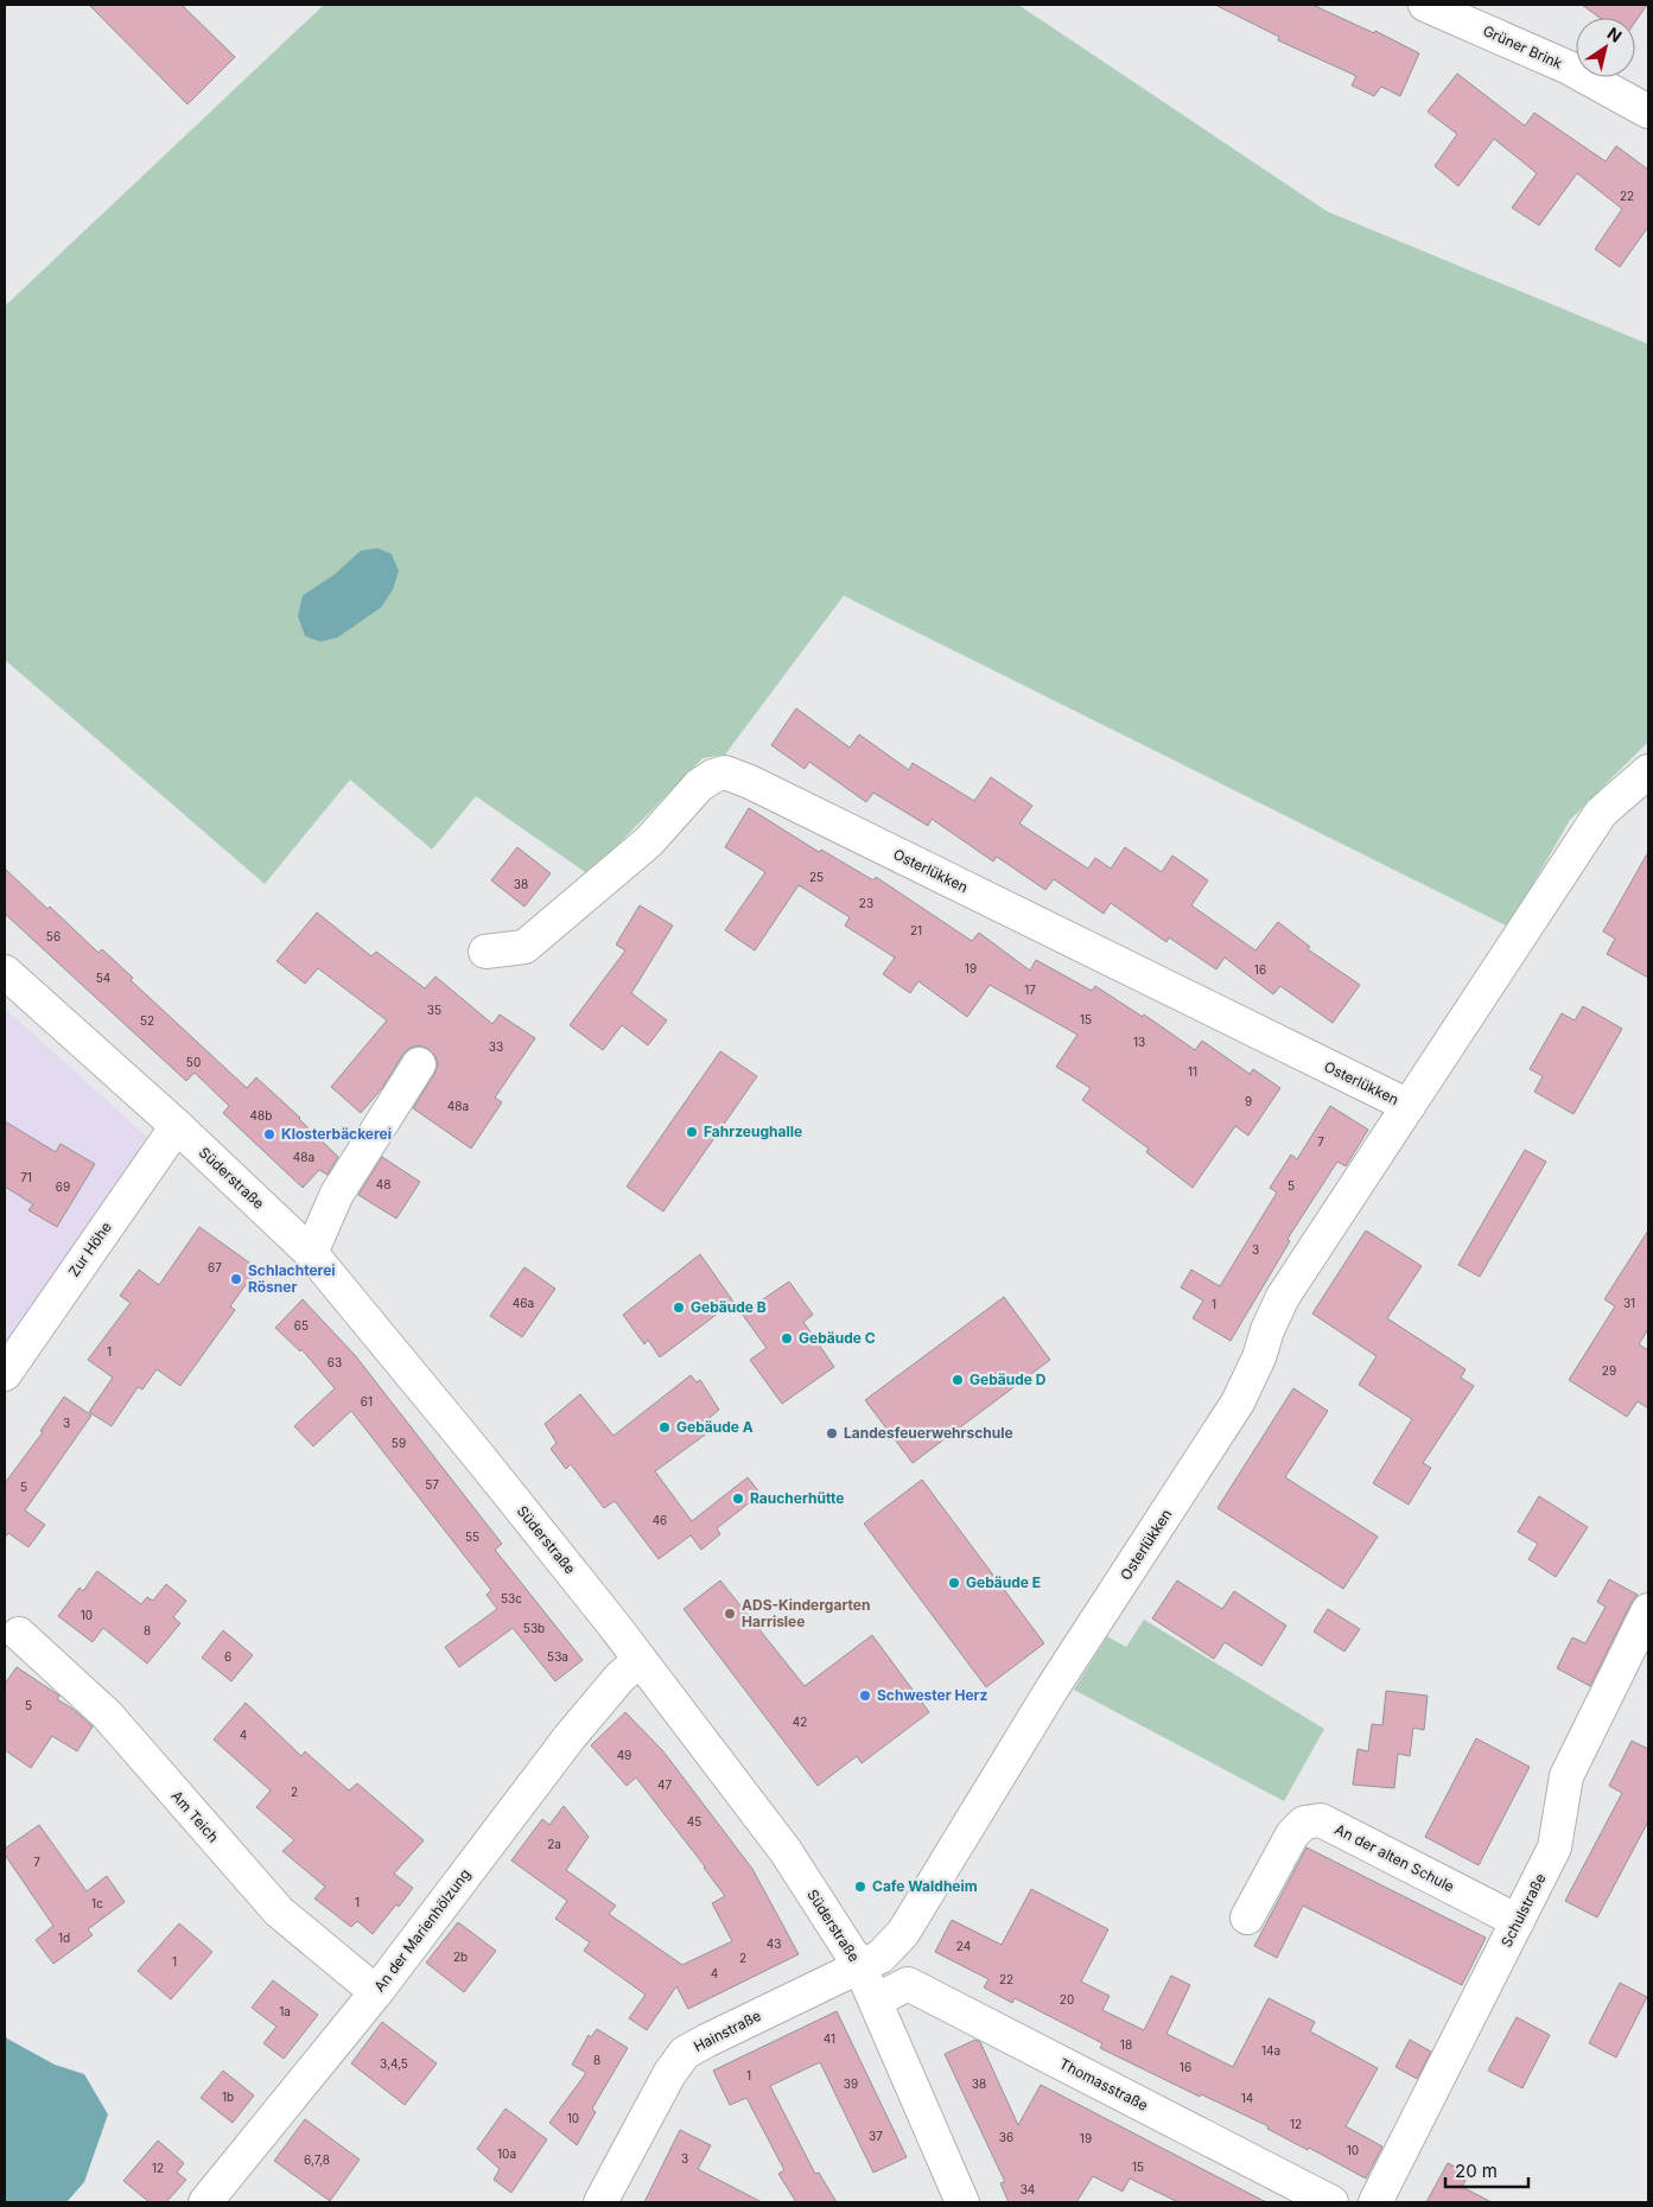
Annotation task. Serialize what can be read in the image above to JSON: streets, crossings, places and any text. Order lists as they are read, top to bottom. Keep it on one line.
{"streets":{"street":["Grüner Brink","Osterlükken","Süderstraße","Zur Höhe","Am Teich","An der alten Schule","Schulstraße","An der Marienhölzung","Hainstraße","Thomasstraße"]},"crossings":[["Osterlükken","Süderstraße"],["Osterlükken","Hainstraße"],["Süderstraße","Zur Höhe"],["Süderstraße","An der Marienhölzung"],["Süderstraße","Hainstraße"],["Süderstraße","Thomasstraße"],["Am Teich","An der Marienhölzung"],["An der alten Schule","Schulstraße"]],"places":["Fahrzeughalle","Klosterbäckerei","Schlachterei Rösner","Gebäude B","Gebäude C","Gebäude D","Gebäude A","Landesfeuerwehrschule","Raucherhütte","Gebäude E","ADS-Kindergarten Harrislee","Schwester Herz","Cafe Waldheim"],"house_numbers":["22","25","38","23","21","56","19","16","54","17","35","15","52","13","33","50","11","9","48a","48b","7","48a","71","48","5","69","3","67","46a","31","1","65","1","63","29","61","3","59","57","5","46","55","53c","10","53b","8","6","53a","5","42","4","49","47","2","45","2a","7","1","1c","1d","43","24","2b","2","1","4","22","20","1a","41","18","14a","8","3,4,5","16","1","39","38","1b","14","10","12","37","36","19","10","10a","3","6,7,8","15","12","34"],"scale_bar":"20 m","north":"top right"}
